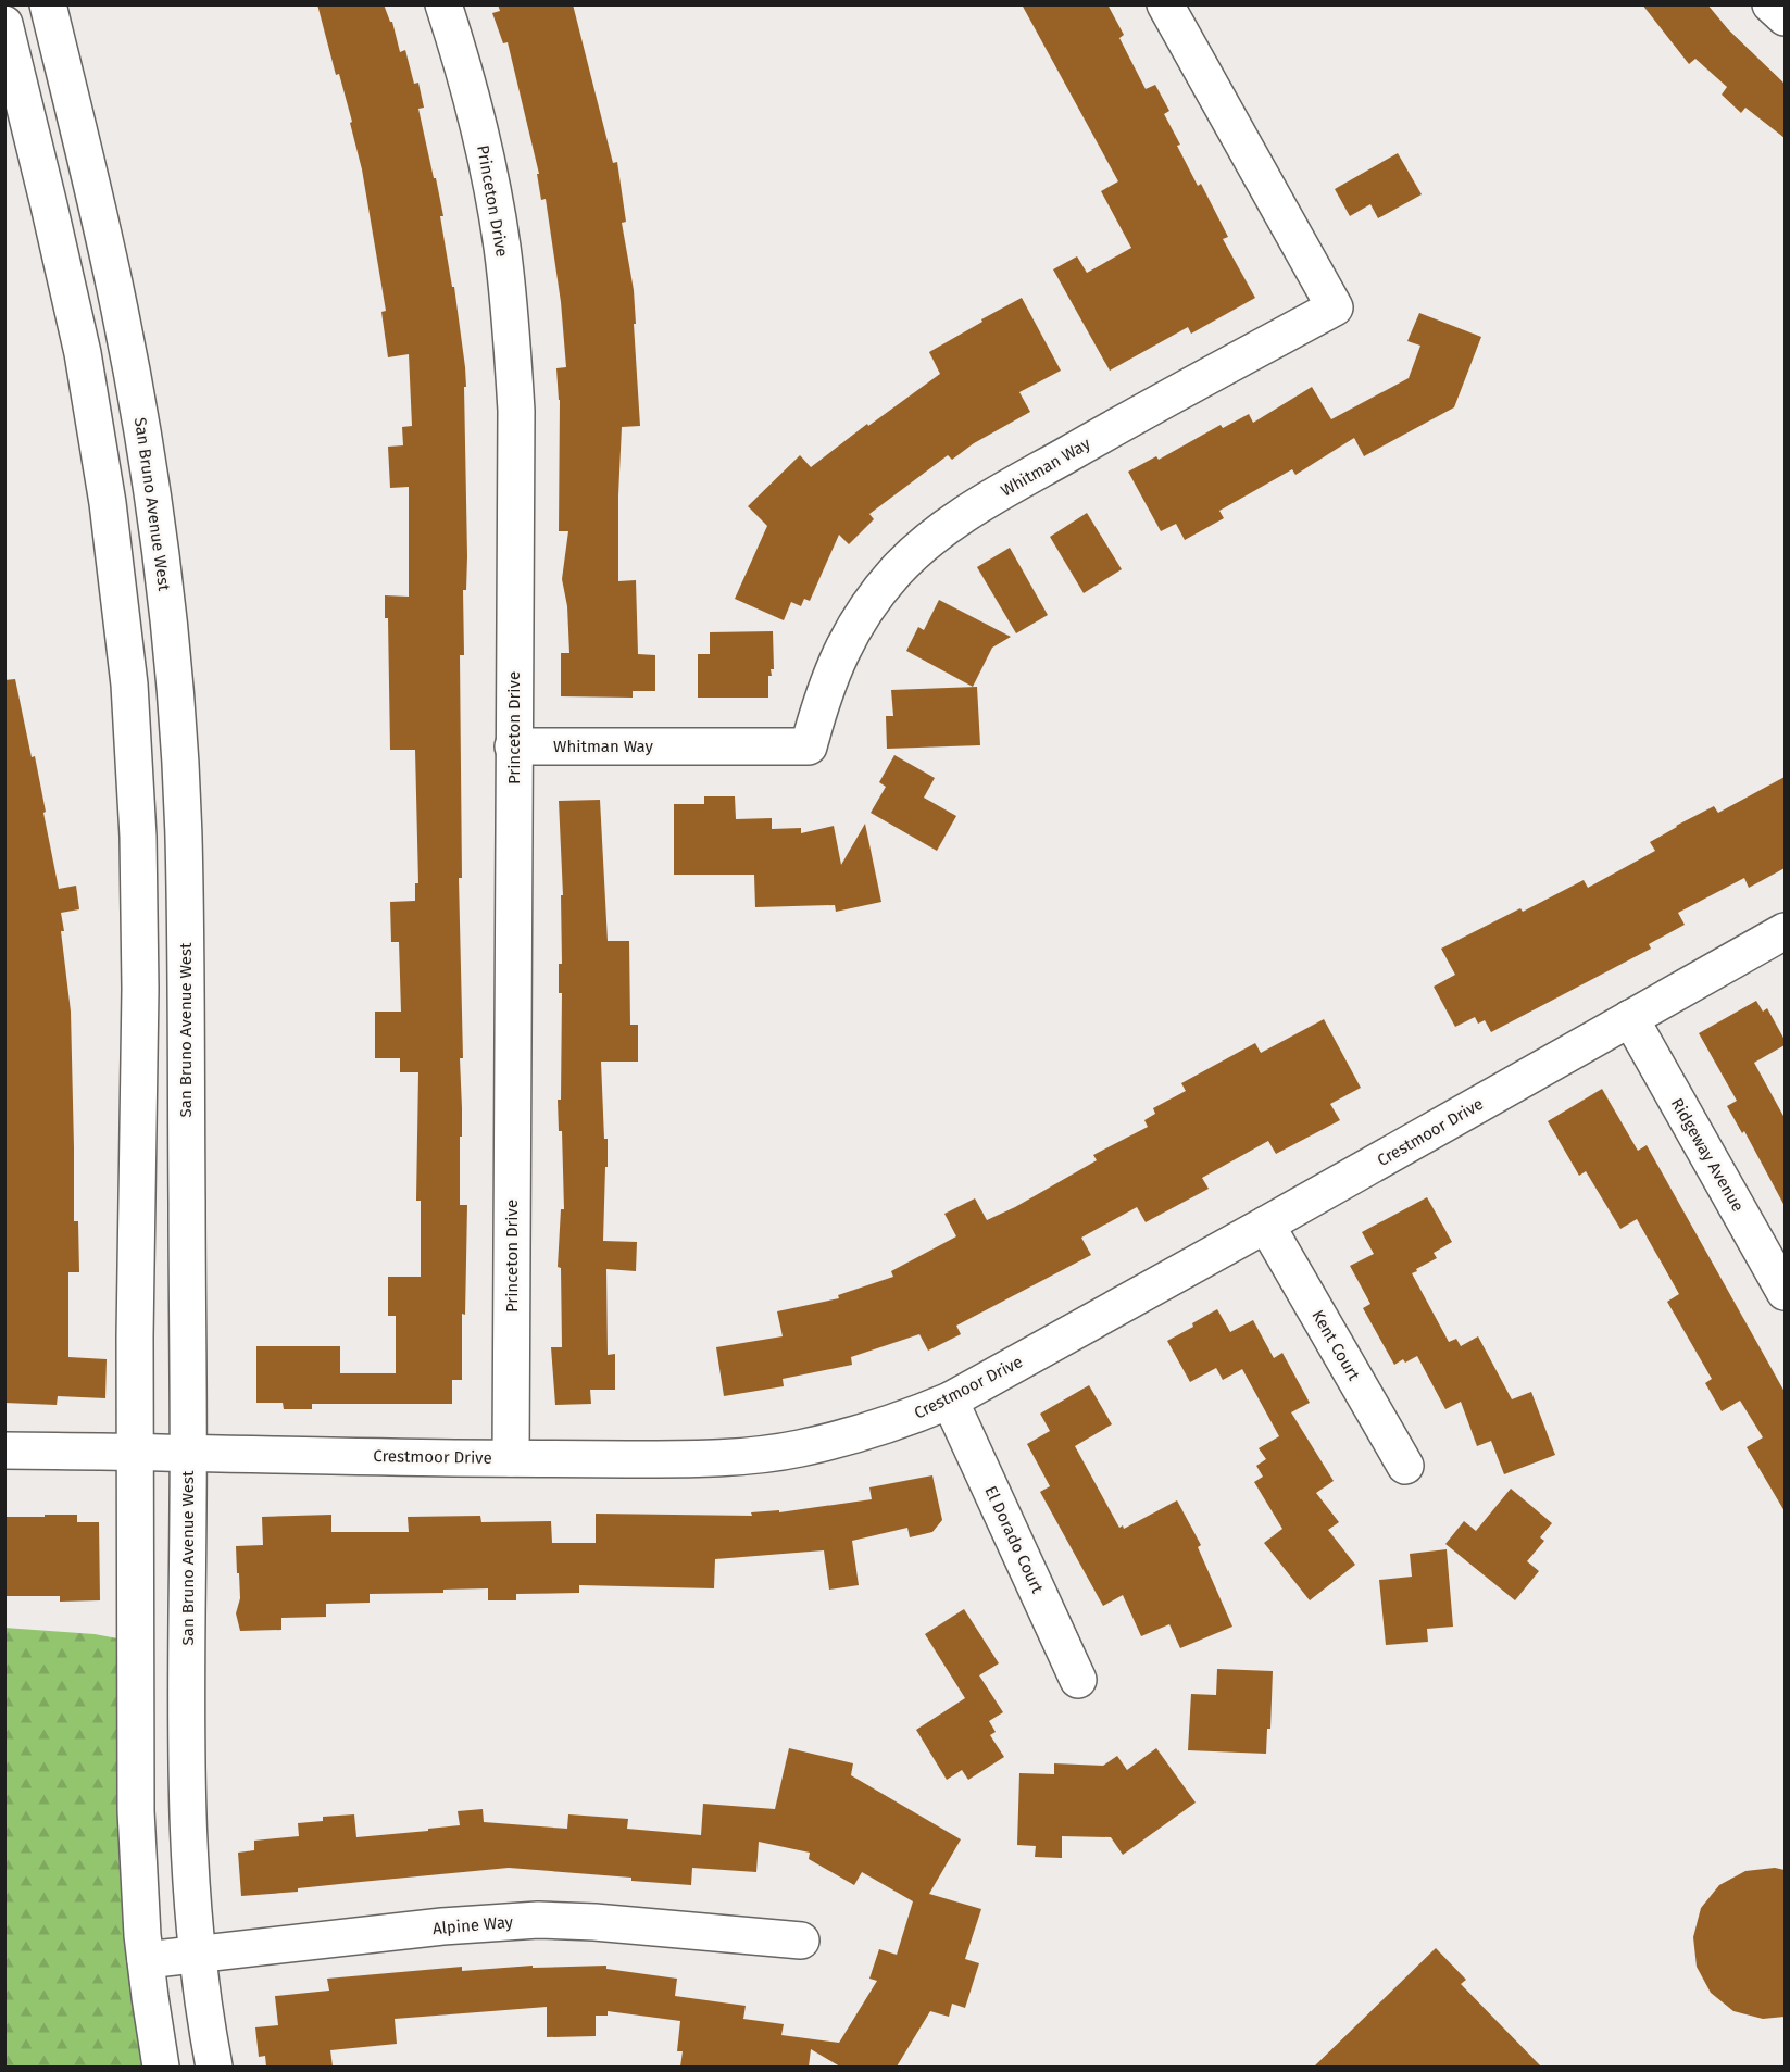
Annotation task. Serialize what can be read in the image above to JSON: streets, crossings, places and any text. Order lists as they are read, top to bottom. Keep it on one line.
{"streets":{"street":["Princeton Drive","Whitman Way","San Bruno Avenue West","Crestmoor Drive","Ridgeway Avenue","Kent Court","El Dorado Court","Alpine Way"]},"crossings":[["Princeton Drive","Whitman Way"],["Princeton Drive","Crestmoor Drive"],["San Bruno Avenue West","Crestmoor Drive"],["San Bruno Avenue West","Alpine Way"],["Crestmoor Drive","Ridgeway Avenue"],["Crestmoor Drive","Kent Court"],["Crestmoor Drive","El Dorado Court"]]}
